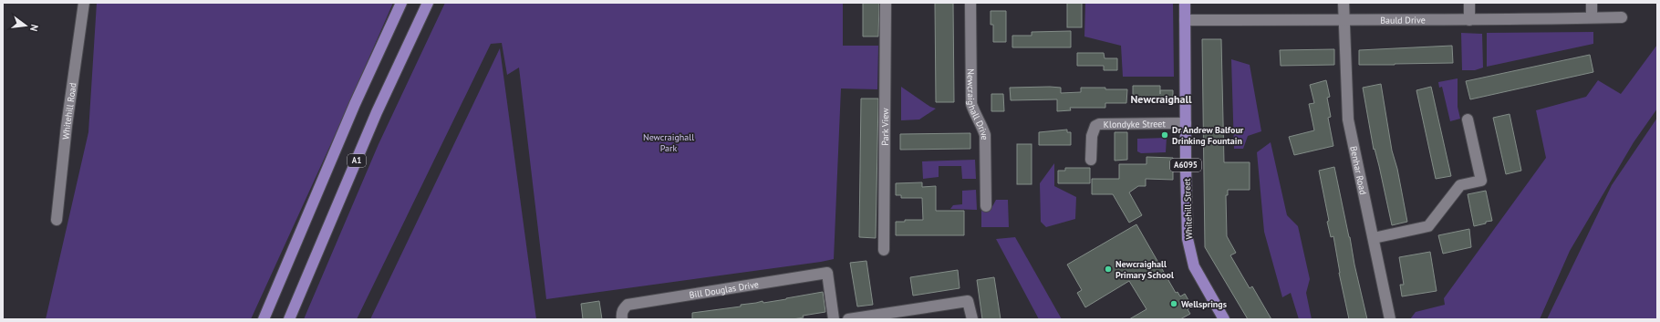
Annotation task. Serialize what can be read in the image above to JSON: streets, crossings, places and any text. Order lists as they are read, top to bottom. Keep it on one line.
{"streets":{"main road":["A1","A6095","Whitehill Street"],"street":["Bauld Drive","Newcraighall Drive","Whitehill Road","Klondyke Street","Park View","Benhar Road","Bill Douglas Drive"]},"crossings":[["Bauld Drive","Benhar Road"],["Bauld Drive","Whitehill Street"],["Klondyke Street","Whitehill Street"]],"districts":["Newcraighall"],"parks":["Newcraighall Park"],"places":["Dr Andrew Balfour Drinking Fountain","Newcraighall Primary School","Wellsprings"],"north":"right"}
